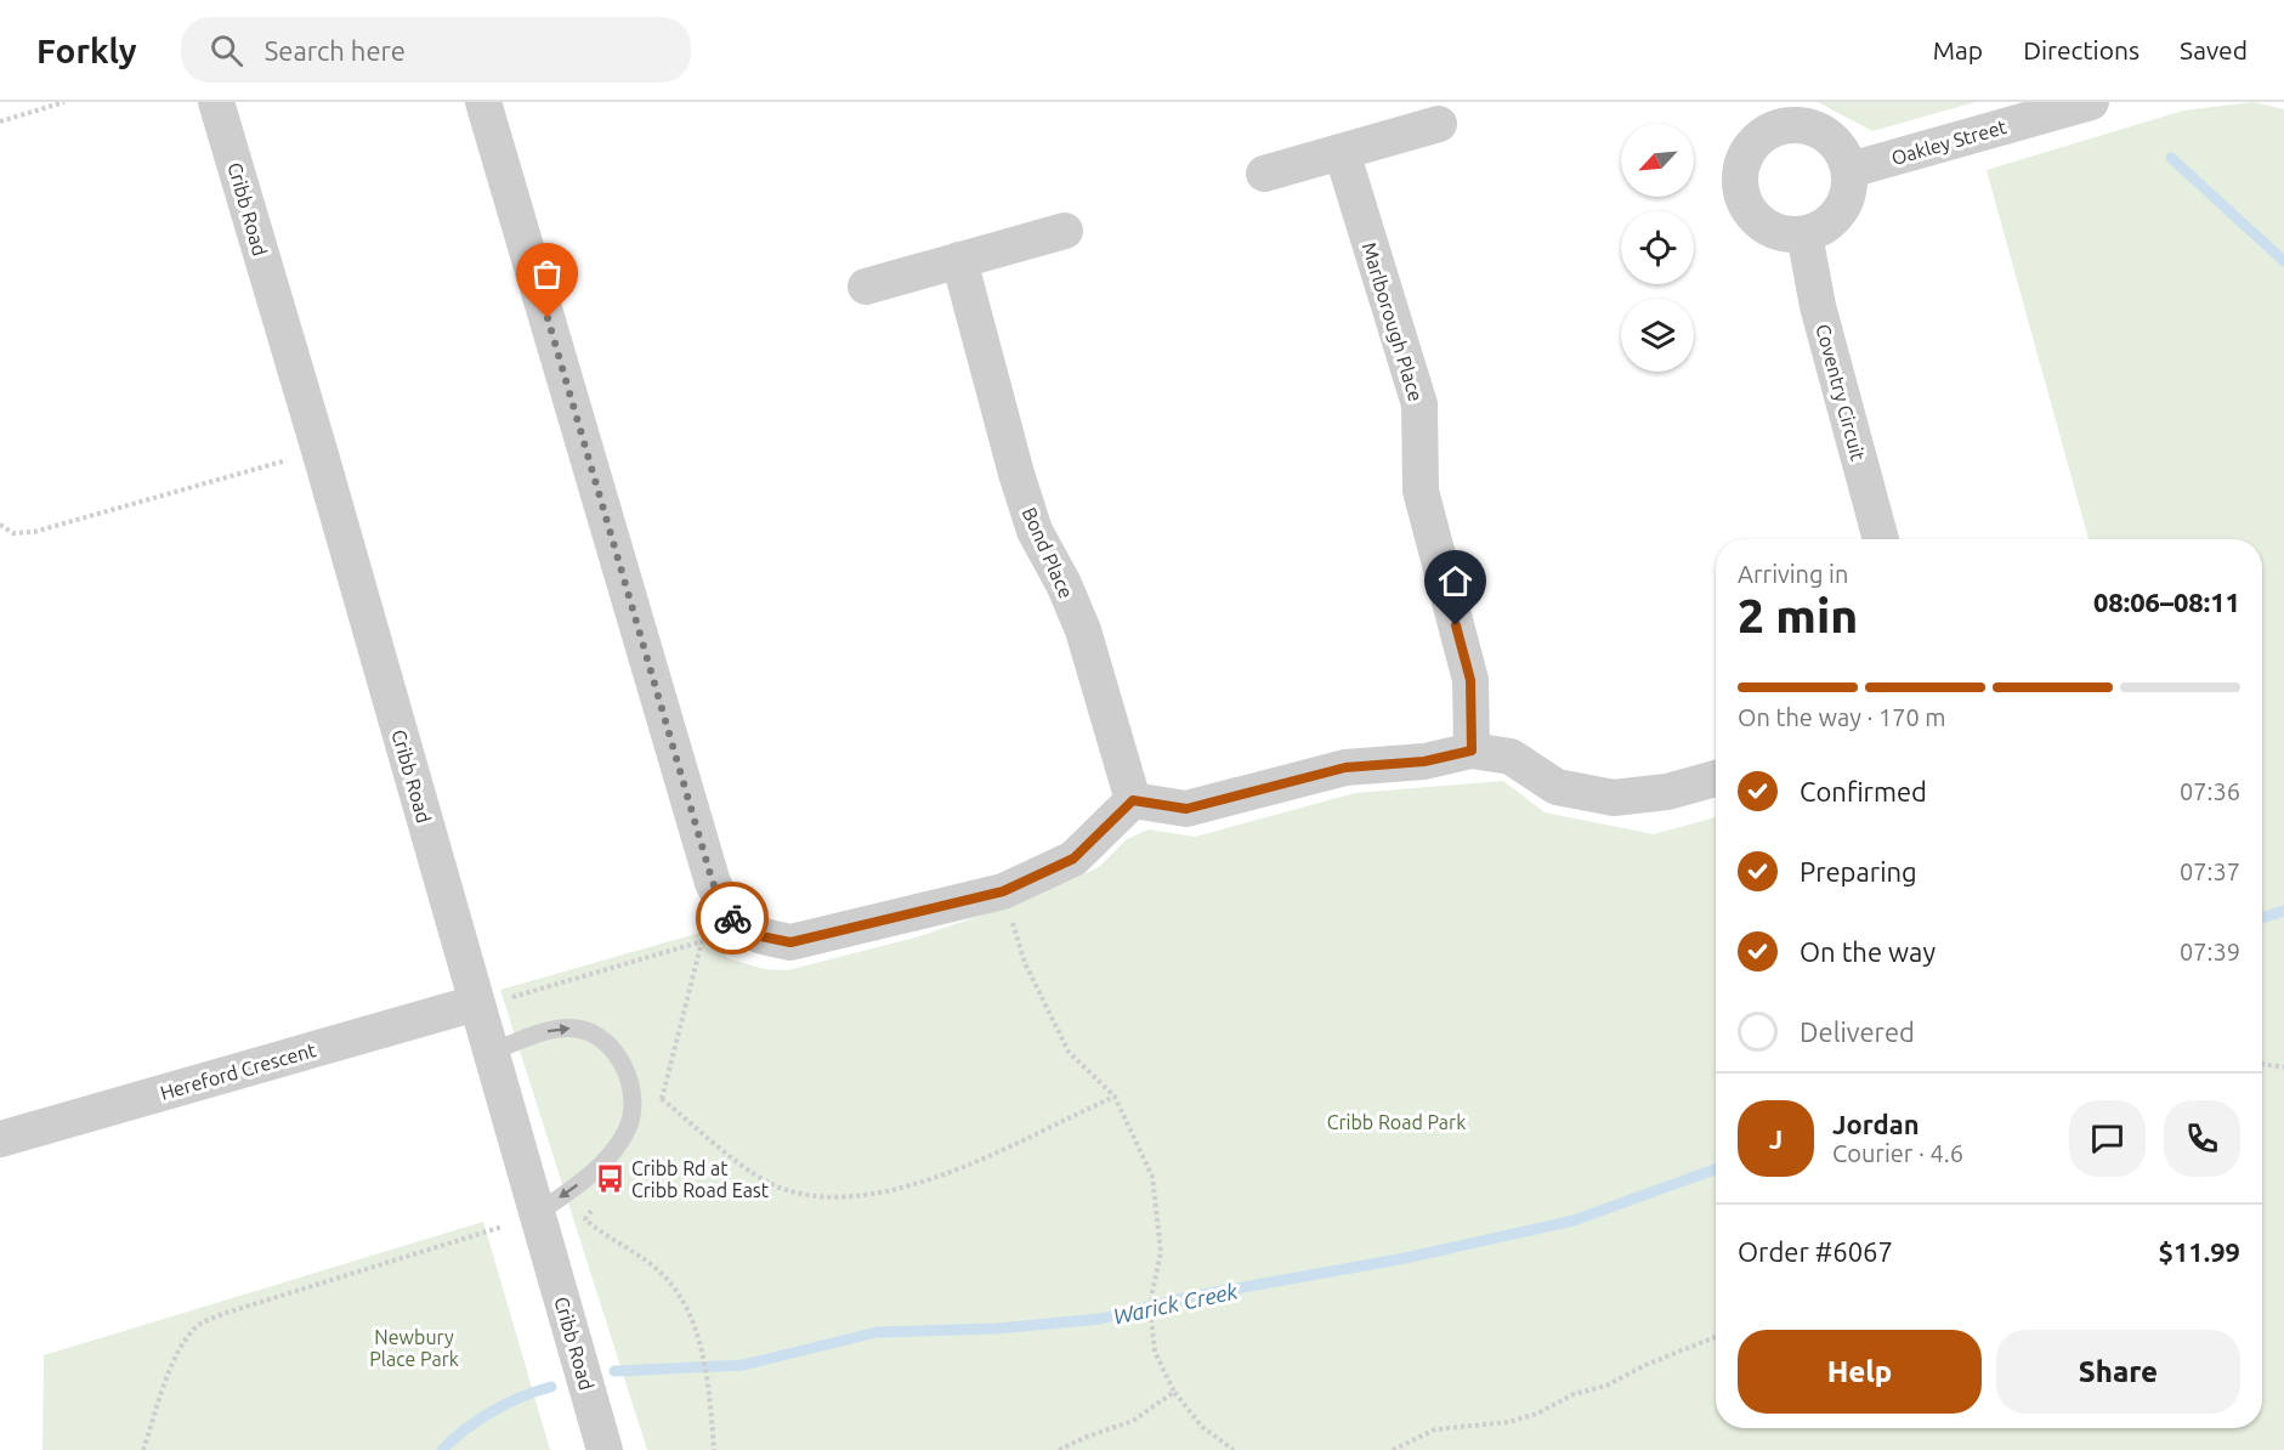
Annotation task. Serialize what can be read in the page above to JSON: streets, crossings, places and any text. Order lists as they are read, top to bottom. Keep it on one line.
{"streets":{"street":["Oakley Street","Cribb Road","Marlborough Place","Coventry Circuit","Bond Place","Hereford Crescent"]},"crossings":[["Oakley Street","Coventry Circuit"],["Cribb Road","Hereford Crescent"]],"water":["Warick Creek"],"parks":["Cribb Road Park","Newbury Place Park"],"places":{"bus stop":["Cribb Rd at Cribb Road East"]},"north":"bottom left","page":{"header":"Forkly","search":"Search here","nav":["Map","Directions","Saved"],"heading":["2 min","Arriving in","08:06–08:11"],"panel":["Jordan","Courier · 4.6","Order #6067","$11.99"],"bar":"On the way · 170 m","list":[["Confirmed","07:36"],["Preparing","07:37"],["On the way","07:39"],"Delivered"],"round":"J","buttons":["Help","Share"]}}
